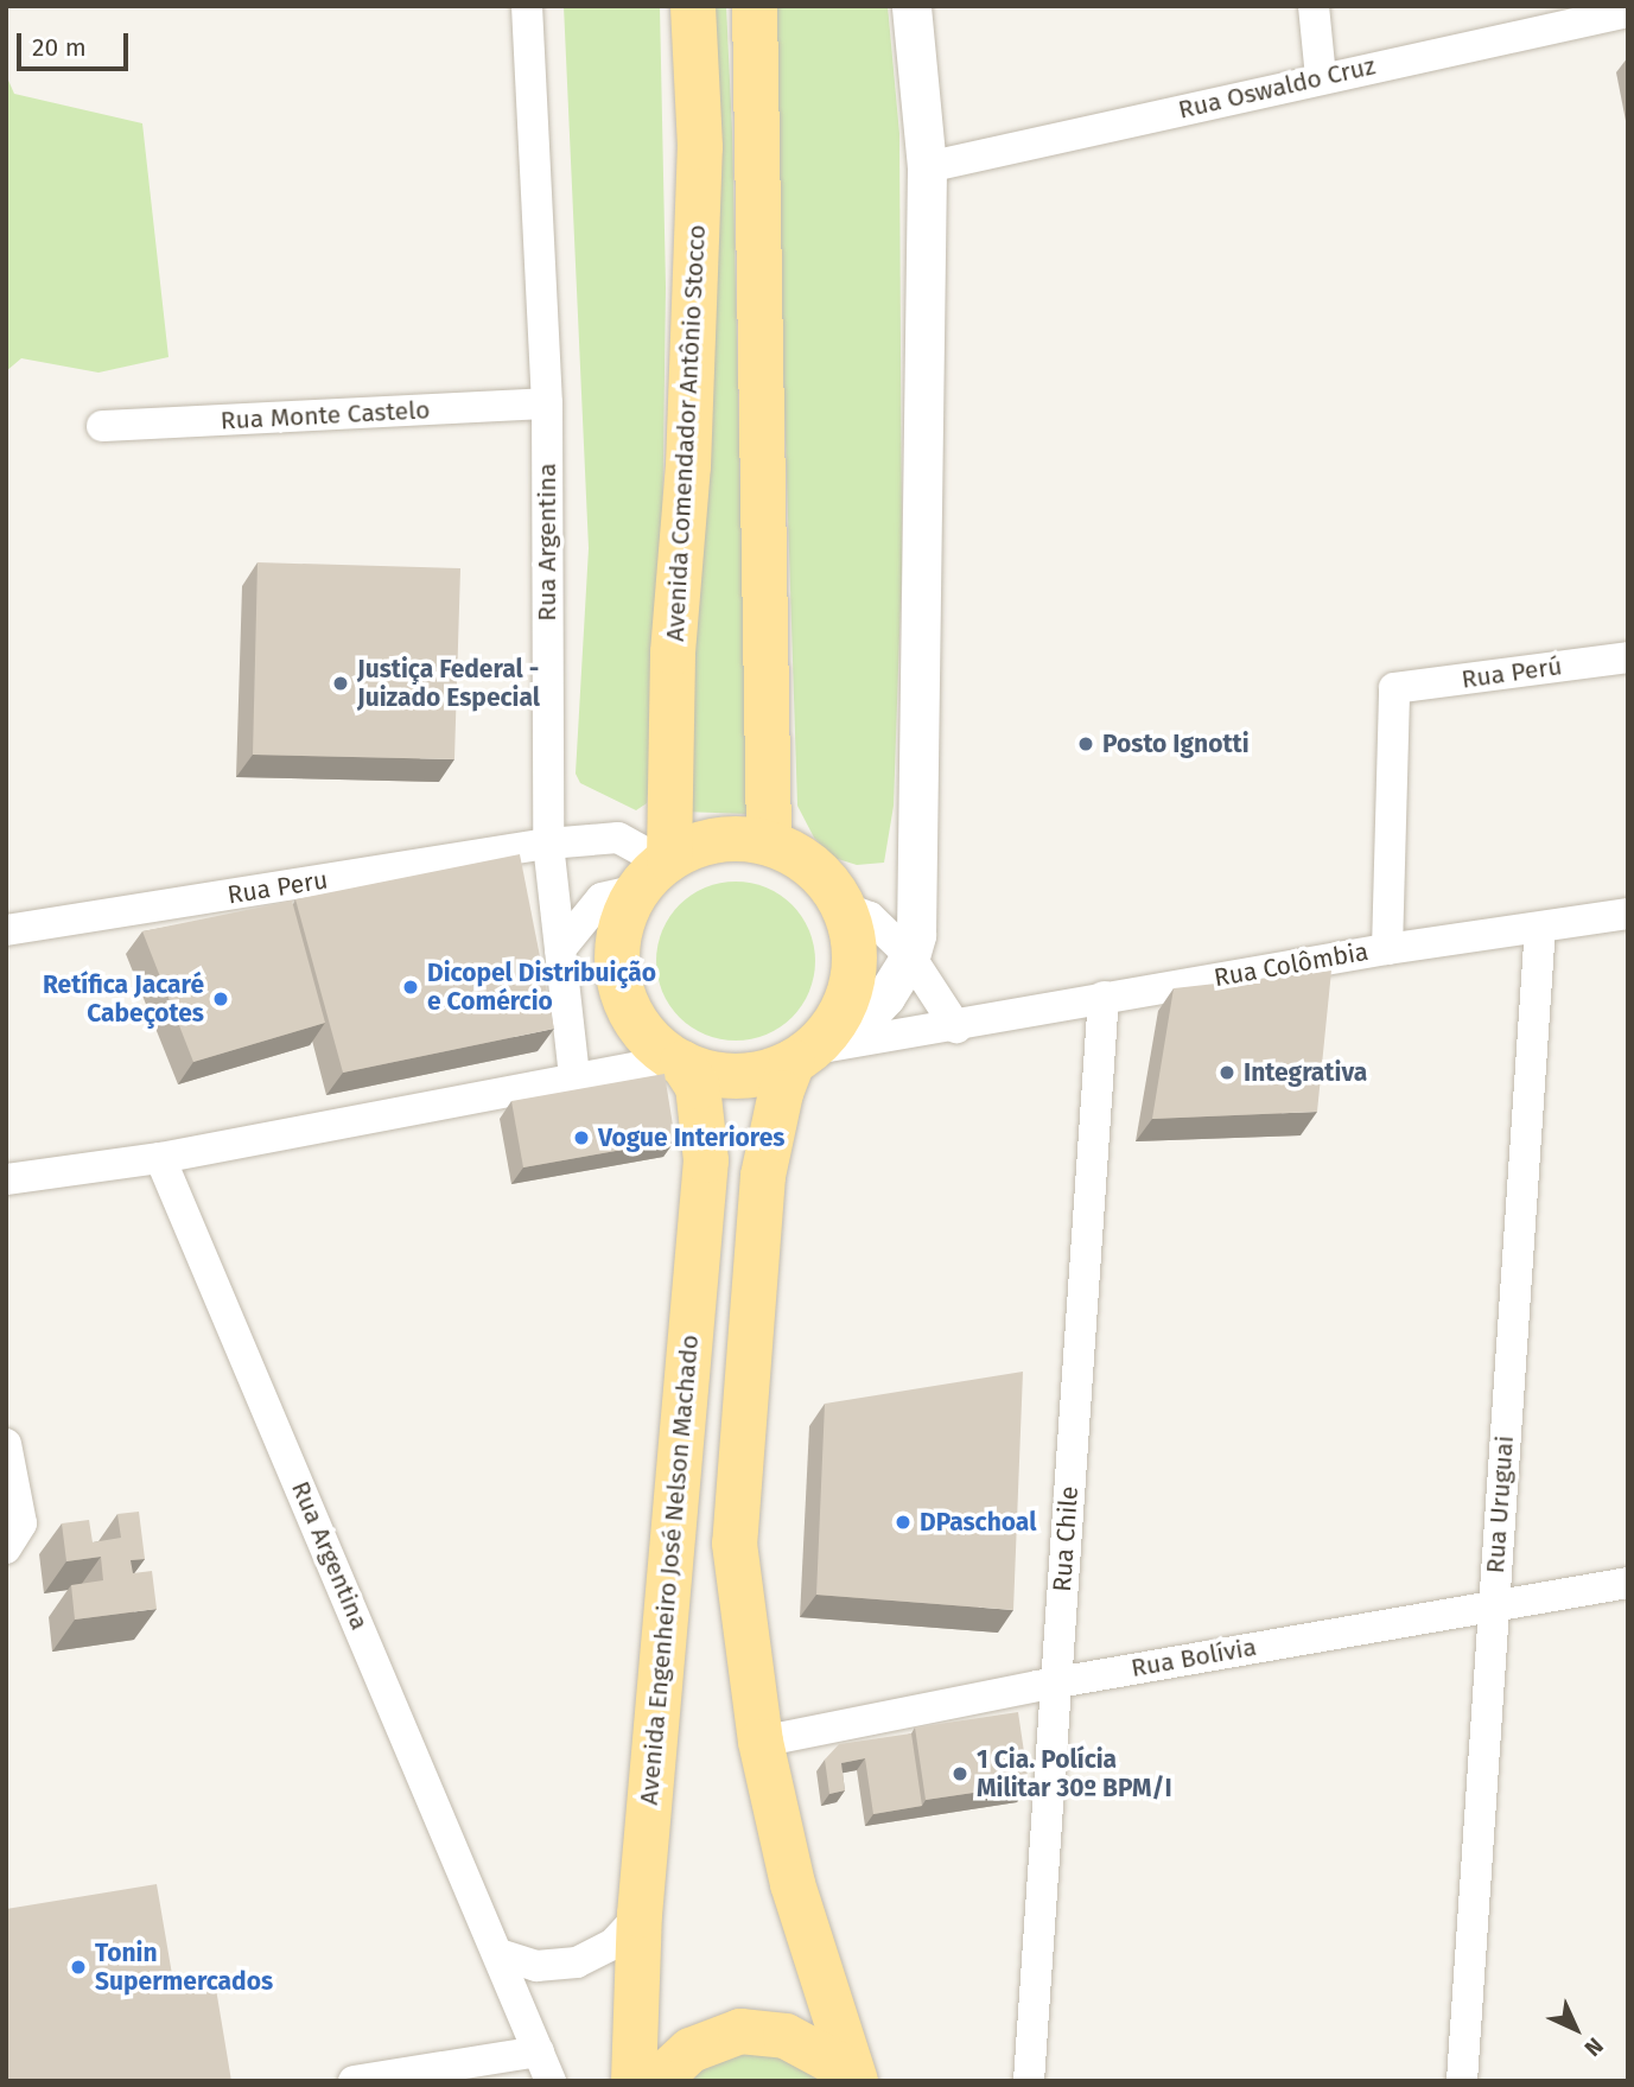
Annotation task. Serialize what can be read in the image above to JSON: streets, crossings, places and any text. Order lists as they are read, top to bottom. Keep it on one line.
{"streets":{"main road":["Avenida Comendador Antônio Stocco","Avenida Engenheiro José Nelson Machado"],"street":["Rua Oswaldo Cruz","Rua Monte Castelo","Rua Argentina","Rua Perú","Rua Peru","Rua Colômbia","Rua Uruguai","Rua Chile","Rua Bolívia"]},"crossings":[["Rua Monte Castelo","Rua Argentina"],["Avenida Comendador Antônio Stocco","Rua Peru"],["Avenida Comendador Antônio Stocco","Rua Colômbia"],["Avenida Comendador Antônio Stocco","Avenida Engenheiro José Nelson Machado"],["Rua Argentina","Rua Peru"],["Rua Perú","Rua Colômbia"],["Rua Peru","Rua Colômbia"],["Rua Peru","Avenida Engenheiro José Nelson Machado"],["Rua Colômbia","Rua Uruguai"],["Rua Colômbia","Rua Chile"],["Rua Colômbia","Avenida Engenheiro José Nelson Machado"],["Rua Uruguai","Rua Bolívia"],["Rua Chile","Rua Bolívia"]],"places":["Justiça Federal - Juizado Especial","Posto Ignotti","Dicopel Distribuição e Comércio","Retífica Jacaré Cabeçotes","Integrativa","Vogue Interiores","DPaschoal","1 Cia. Polícia Militar 30º BPM/I","Tonin Supermercados"],"scale_bar":"20 m","north":"bottom right"}
